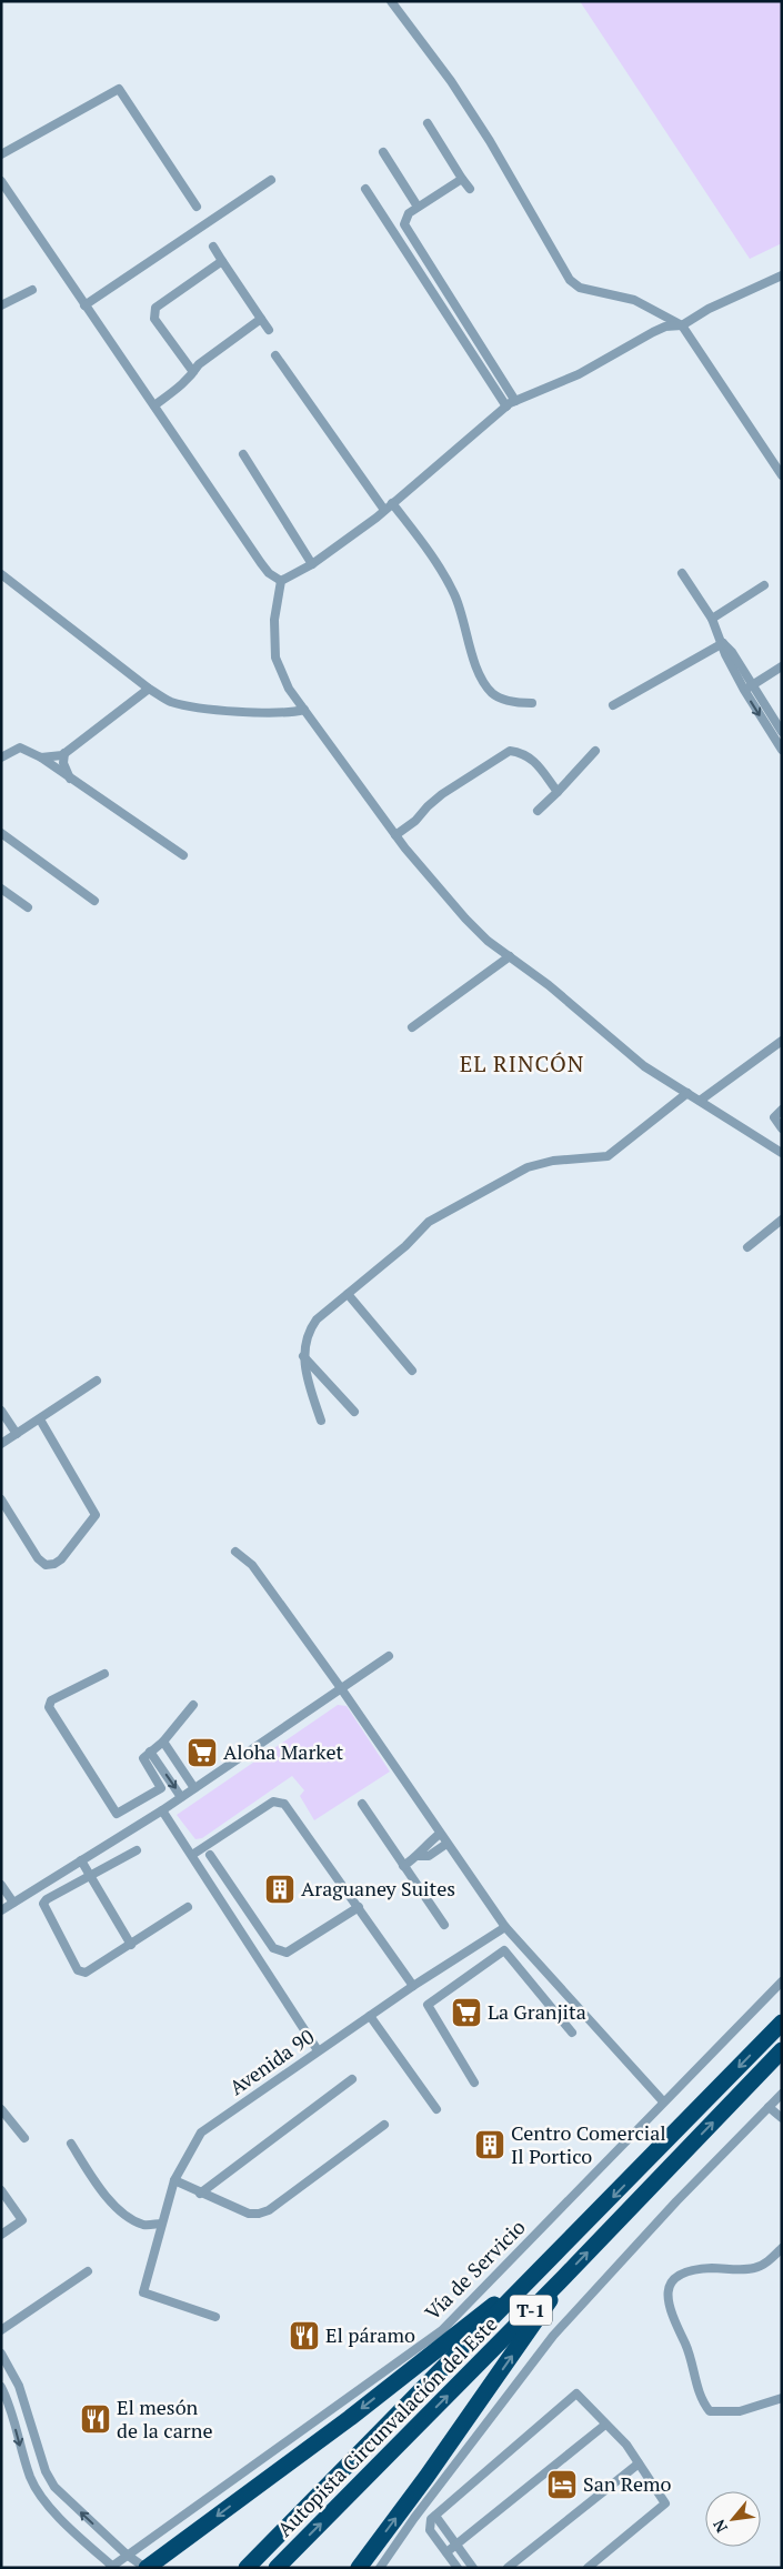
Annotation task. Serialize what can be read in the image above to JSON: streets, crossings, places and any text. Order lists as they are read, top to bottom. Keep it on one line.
{"streets":{"highway":["T-1","Autopista Circunvalación del Este"],"street":["Avenida 90","Vía de Servicio"]},"districts":["EL RINCÓN"],"places":{"supermarket":["Aloha Market","La Granjita"],"building":["Araguaney Suites","Centro Comercial Il Portico"],"restaurant":["El páramo","El mesón de la carne"],"hotel":["San Remo"]},"north":"bottom left"}
